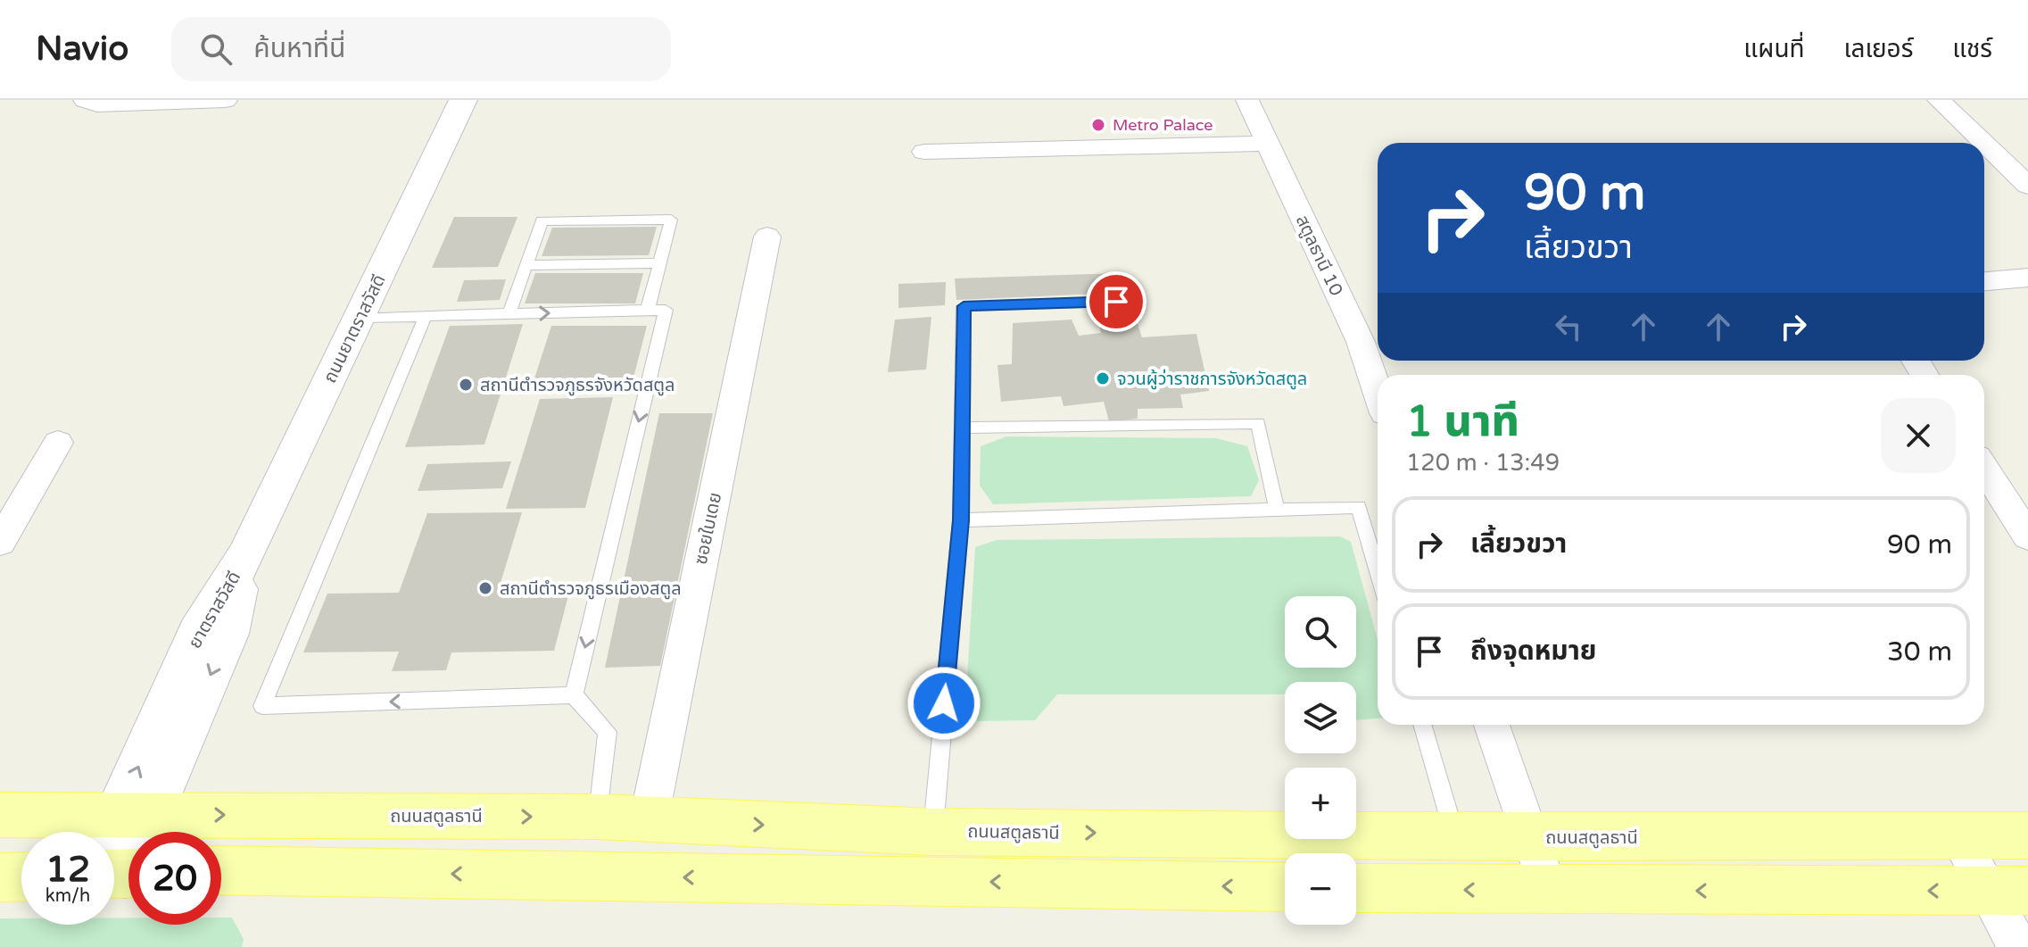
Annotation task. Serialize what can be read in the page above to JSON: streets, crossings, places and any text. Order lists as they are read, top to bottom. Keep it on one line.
{"streets":{"main road":["ถนนยาตราสวัสดี","ยาตราสวัสดี","ถนนสตูลธานี"],"street":["สตูลธานี 10","ซอยใบเดย"]},"crossings":[["ถนนยาตราสวัสดี","ยาตราสวัสดี"],["ซอยใบเดย","ถนนสตูลธานี"],["ยาตราสวัสดี","ถนนสตูลธานี"]],"places":["Metro Palace","จวนผู้ว่าราชการจังหวัดสตูล","สถานีตำรวจภูธรจังหวัดสตูล","สถานีตำรวจภูธรเมืองสตูล"],"page":{"header":"Navio","search":"ค้นหาที่นี่","nav":["แผนที่","เลเยอร์","แชร์"],"turn":["90 m","เลี้ยวขวา"],"heading":["1 นาที","120 m · 13:49"],"list":[{"name":"เลี้ยวขวา","value":"90 m"},{"name":"ถึงจุดหมาย","value":"30 m"}],"map_buttons":["+","−"],"speed":"12 km/h","limit":"20"}}
